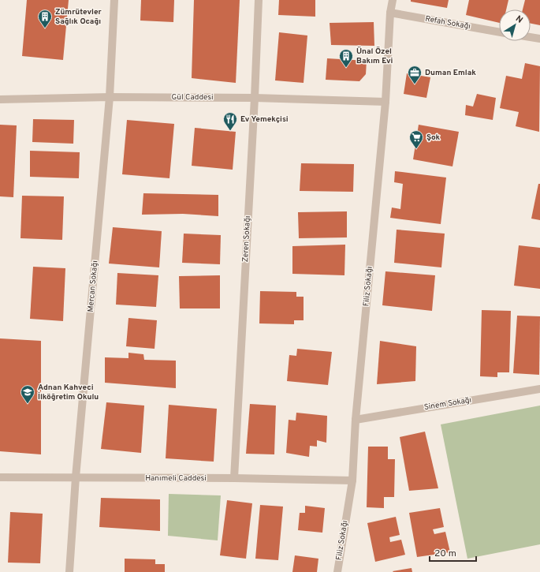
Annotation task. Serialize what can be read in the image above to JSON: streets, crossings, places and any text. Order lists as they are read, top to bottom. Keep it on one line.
{"streets":{"street":["Refah Sokağı","Gül Caddesi","Zeren Sokağı","Mercan Sokağı","Filiz Sokağı","Sinem Sokağı","Hanımeli Caddesi"]},"crossings":[["Refah Sokağı","Filiz Sokağı"],["Gül Caddesi","Zeren Sokağı"],["Gül Caddesi","Mercan Sokağı"],["Gül Caddesi","Filiz Sokağı"],["Zeren Sokağı","Hanımeli Caddesi"],["Mercan Sokağı","Hanımeli Caddesi"],["Filiz Sokağı","Sinem Sokağı"],["Filiz Sokağı","Hanımeli Caddesi"]],"places":{"building":["Zümrütevler Sağlık Ocağı","Ünal Özel Bakım Evi"],"office":["Duman Emlak"],"restaurant":["Ev Yemekçisi"],"supermarket":["Şok"],"school or university":["Adnan Kahveci İlköğretim Okulu"]},"scale_bar":"20 m","north":"top right"}
